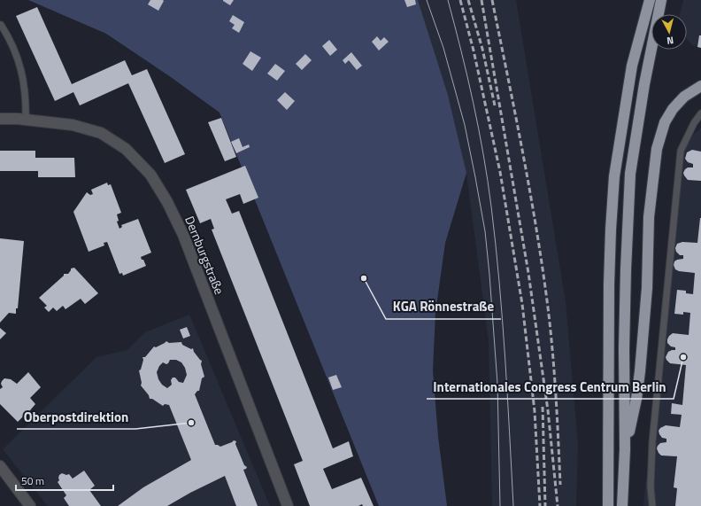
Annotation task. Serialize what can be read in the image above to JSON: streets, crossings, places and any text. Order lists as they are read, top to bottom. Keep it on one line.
{"streets":{"street":["Dernburgstraße"]},"places":["KGA Rönnestraße","Internationales Congress Centrum Berlin","Oberpostdirektion"],"scale_bar":"50 m","north":"bottom"}
